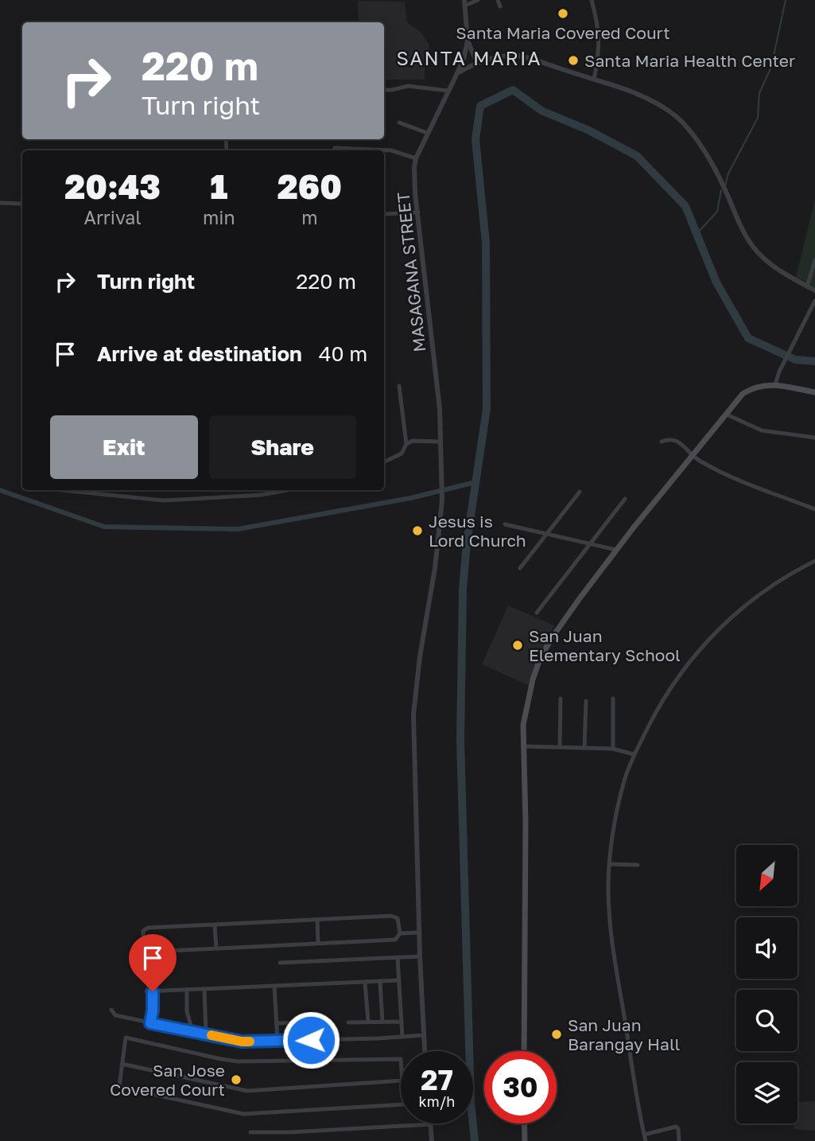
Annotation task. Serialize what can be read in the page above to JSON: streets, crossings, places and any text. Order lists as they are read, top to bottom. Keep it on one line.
{"streets":{"street":["MASAGANA STREET"]},"districts":["SANTA MARIA"],"places":["Santa Maria Covered Court","Santa Maria Health Center","Jesus is Lord Church","San Juan Elementary School","San Juan Barangay Hall","San Jose Covered Court"],"north":"bottom left","page":{"turn":["220 m","Turn right"],"eta":["20:43","Arrival","1","min","260","m"],"list":[{"name":"Turn right","value":"220 m"},{"name":"Arrive at destination","value":"40 m"}],"buttons":["Exit","Share"],"speed":"27 km/h","limit":"30"}}
